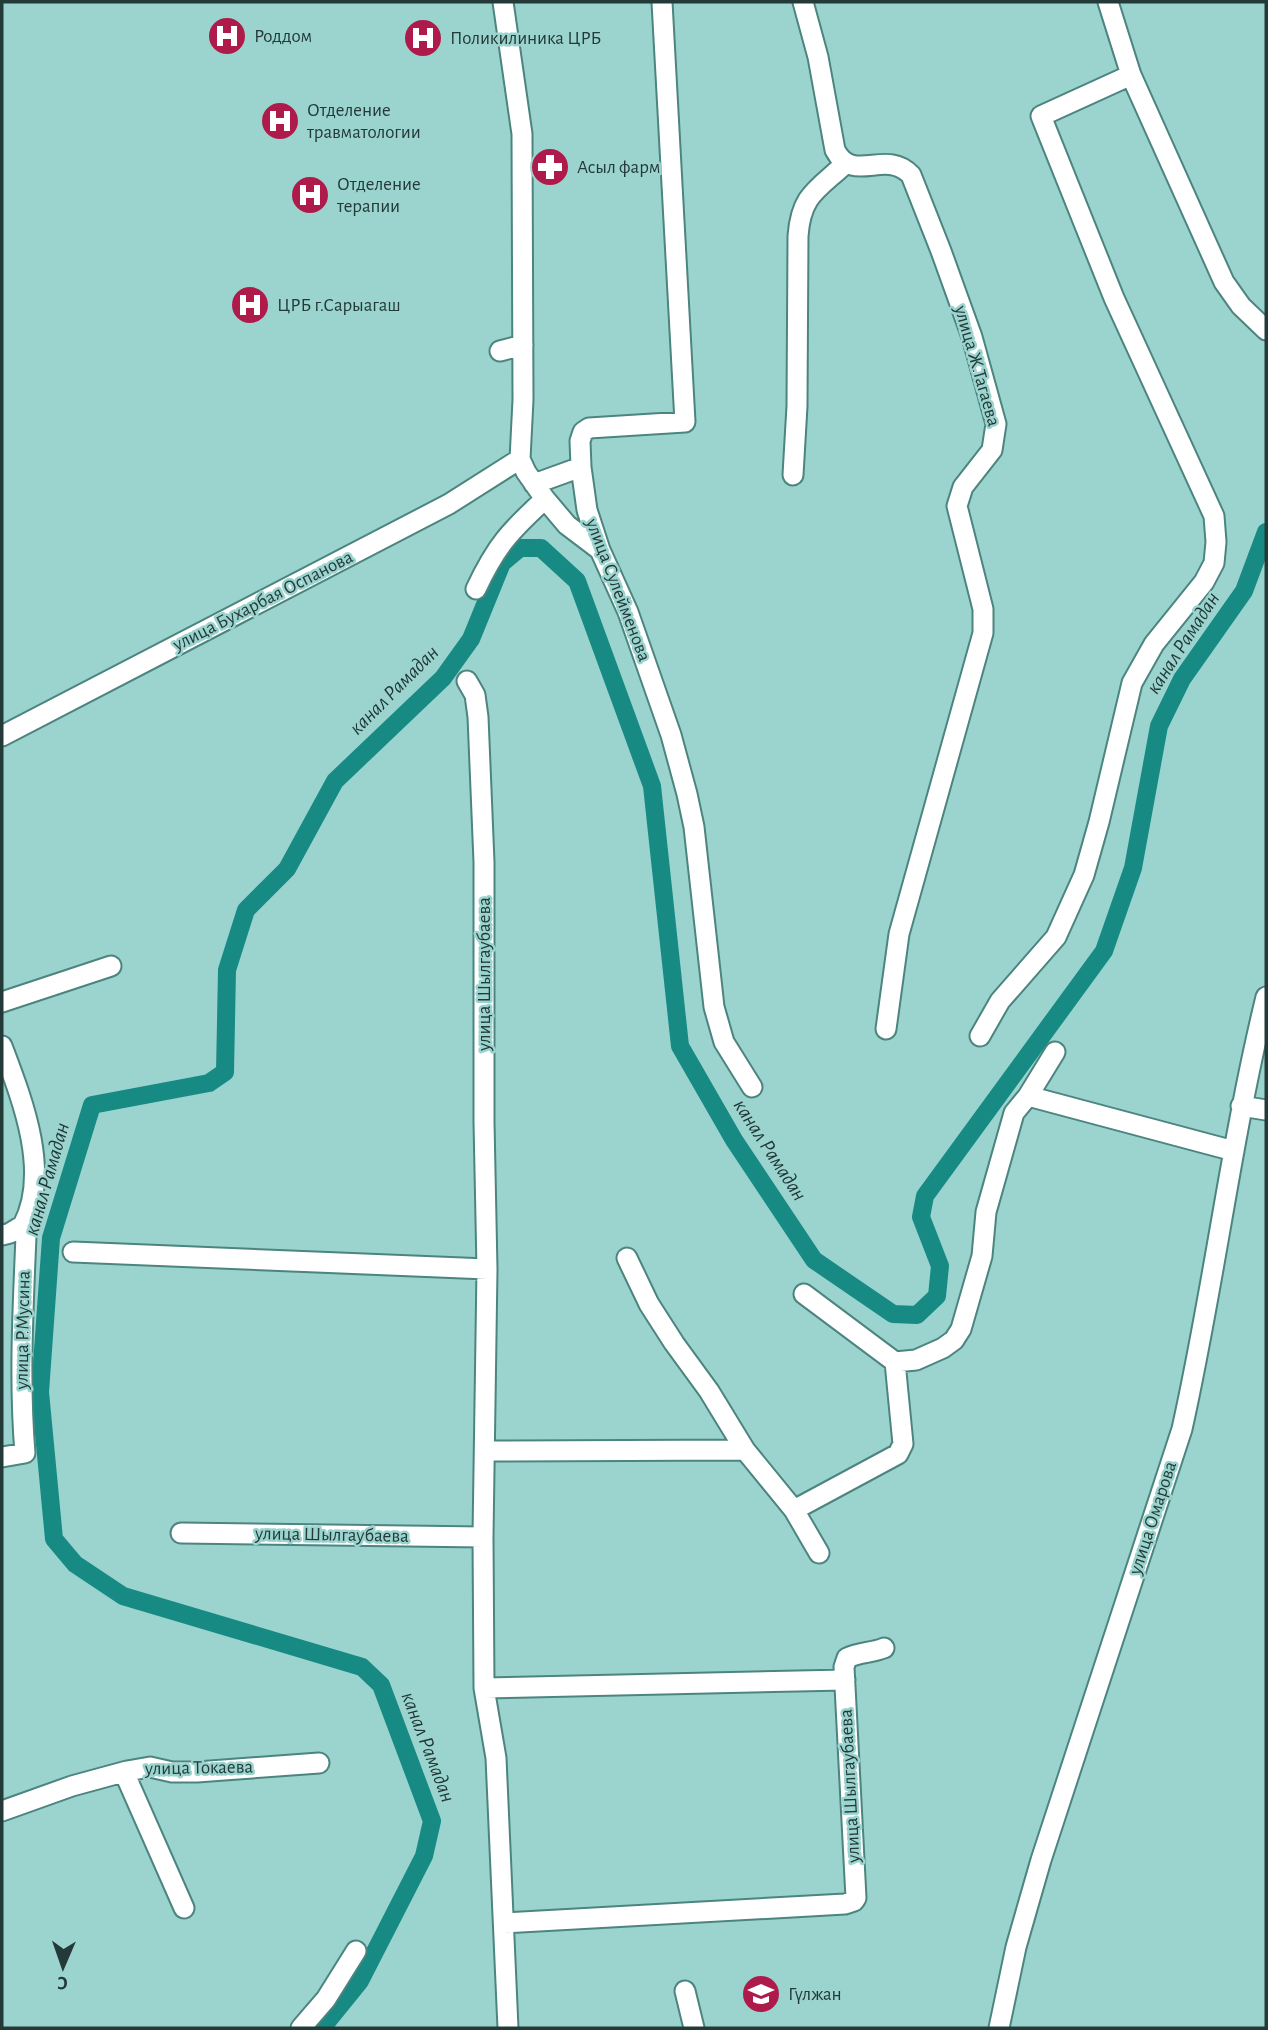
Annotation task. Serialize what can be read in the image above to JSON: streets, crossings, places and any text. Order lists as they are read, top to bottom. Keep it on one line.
{"streets":{"street":["улица Ж.Тагаева","улица Сулейменова","улица Бухарбая Оспанова","улица Шылгаубаева","улица Р.Мусина","улица Омарова","улица Токаева"]},"water":["канал Рамадан"],"places":{"hospital":["Роддом","Поликилиника ЦРБ","Отделение травматологии","Отделение терапии","ЦРБ г.Сарыагаш"],"pharmacy":["Асыл фарм"],"school or university":["Гүлжан"]},"north":"bottom"}
